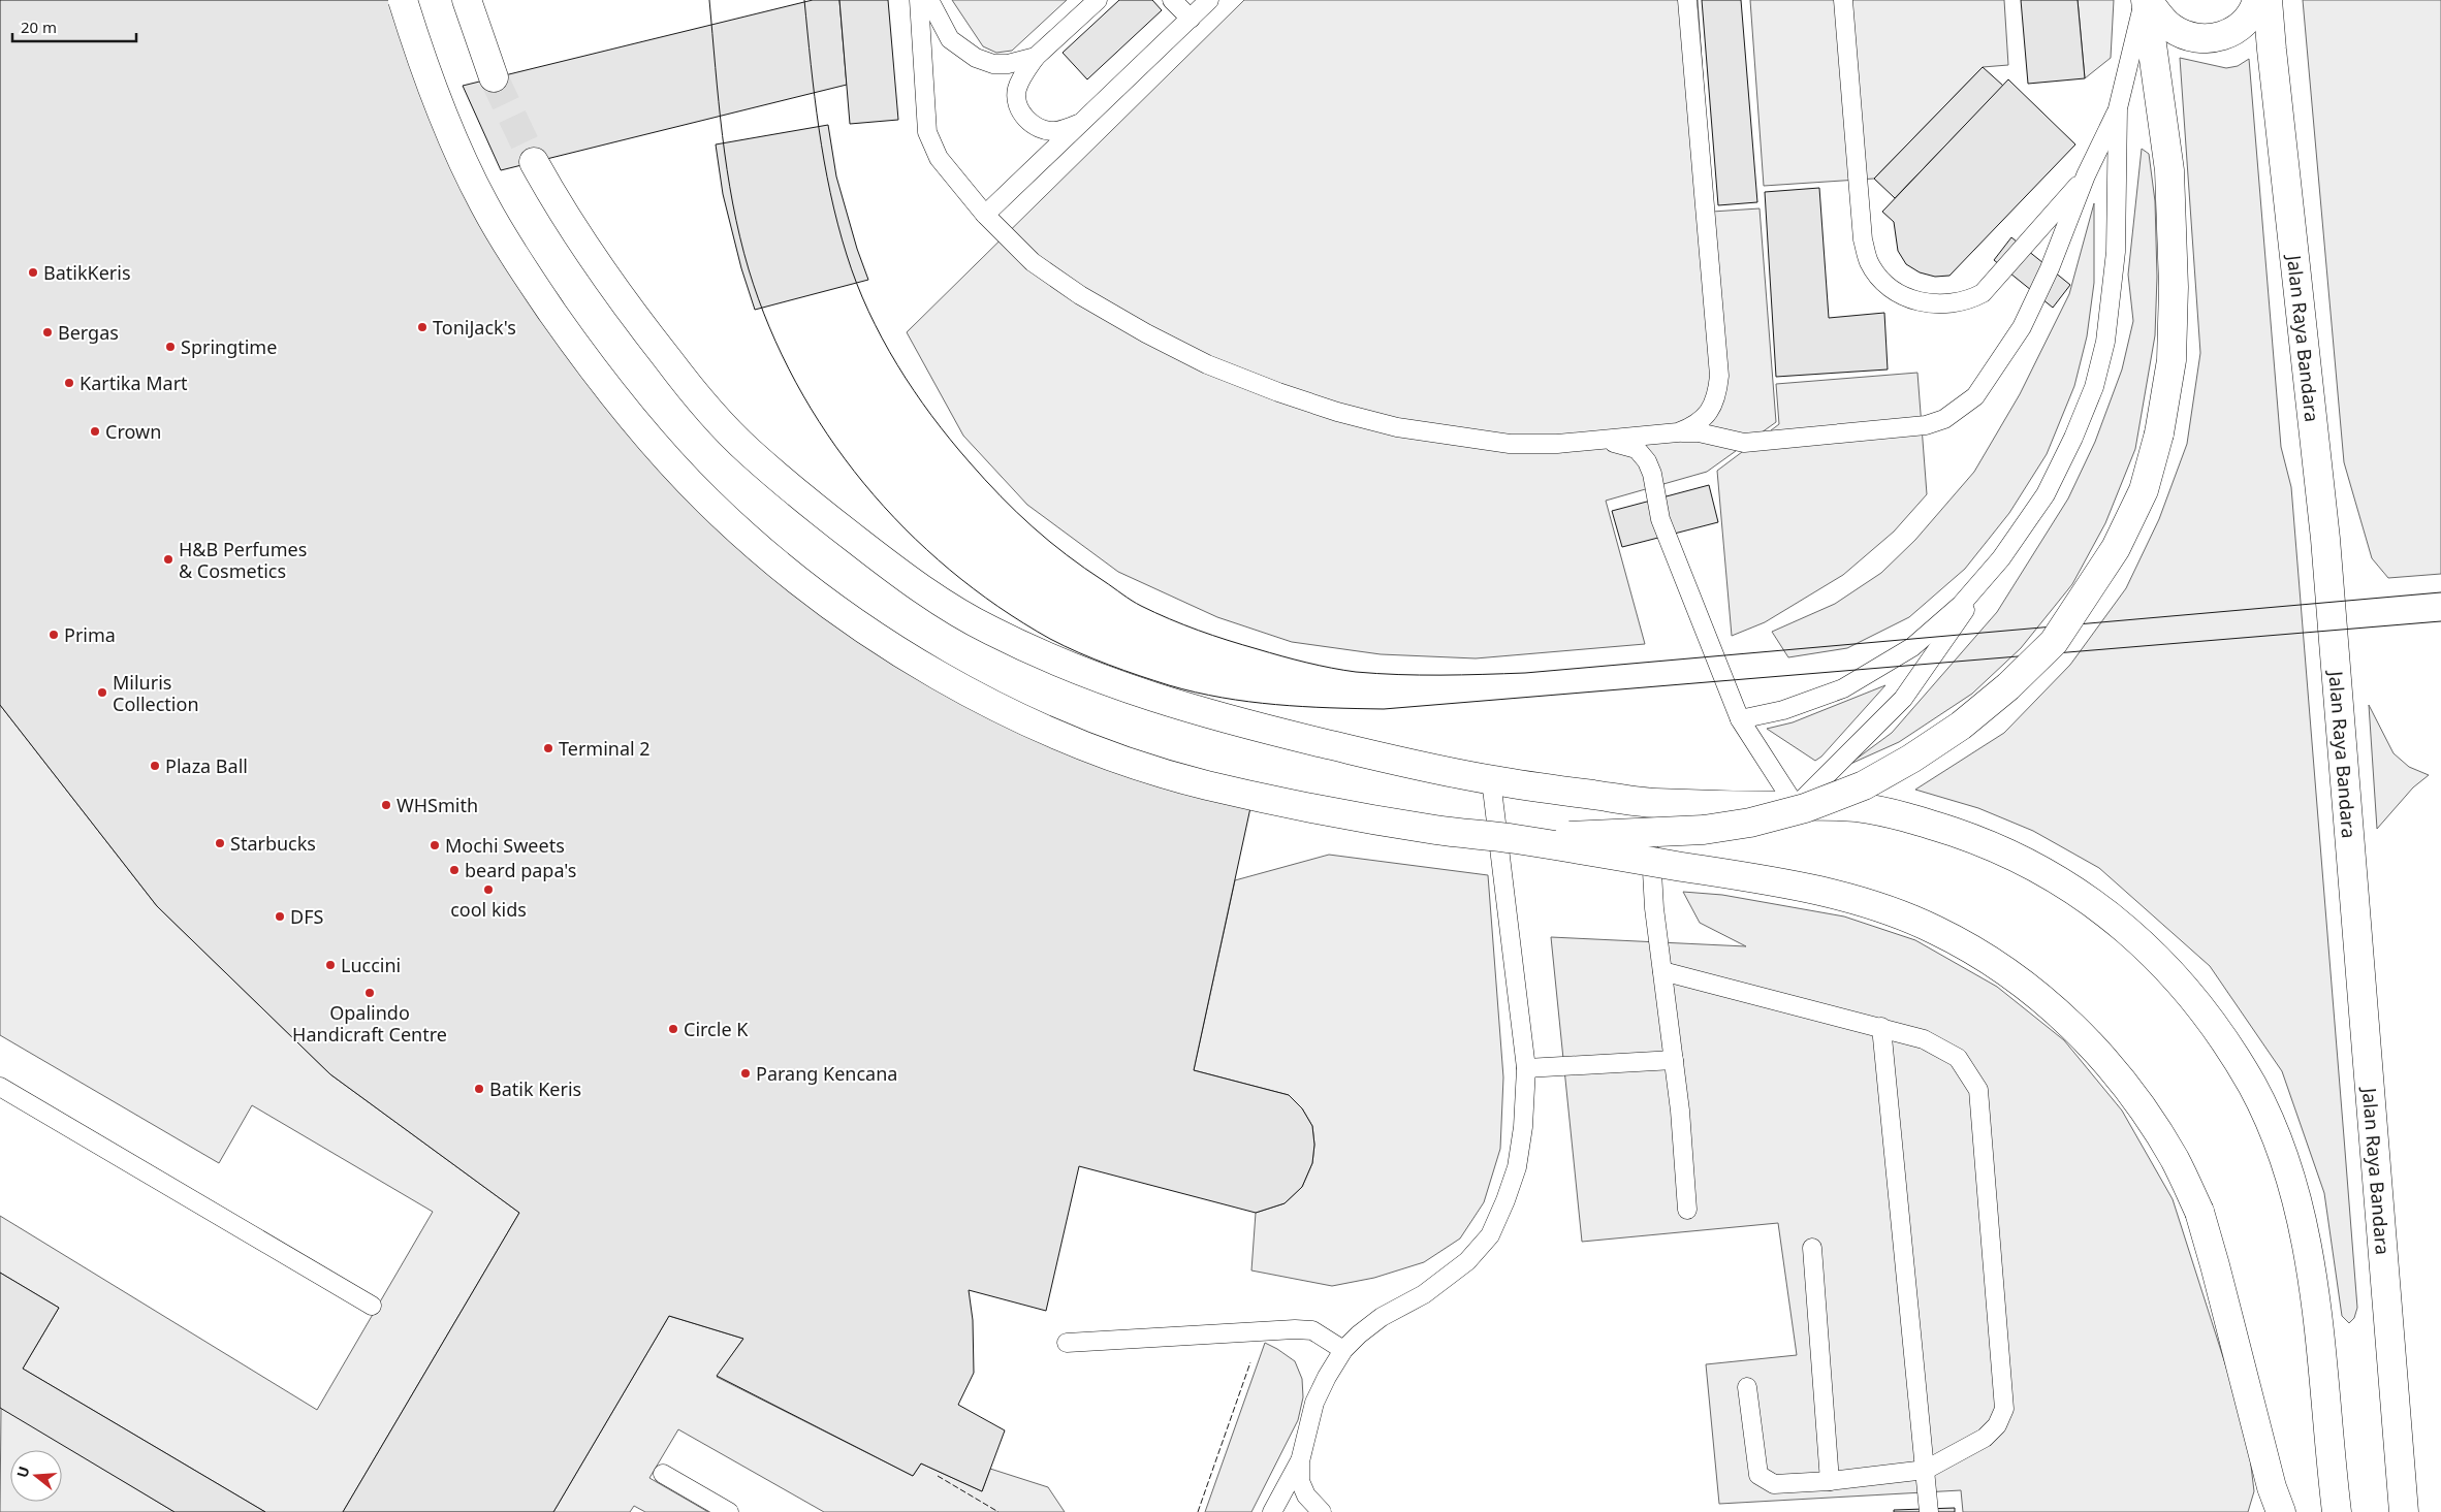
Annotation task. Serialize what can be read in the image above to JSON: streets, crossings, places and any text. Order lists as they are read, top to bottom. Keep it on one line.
{"streets":{"street":["Jalan Raya Bandara"]},"places":["BatikKeris","ToniJack's","Bergas","Springtime","Kartika Mart","Crown","H&B Perfumes & Cosmetics","Prima","Miluris Collection","Terminal 2","Plaza Ball","WHSmith","Starbucks","Mochi Sweets","beard papa's","cool kids","DFS","Luccini","Opalindo Handicraft Centre","Circle K","Parang Kencana","Batik Keris"],"scale_bar":"20 m","north":"left"}
